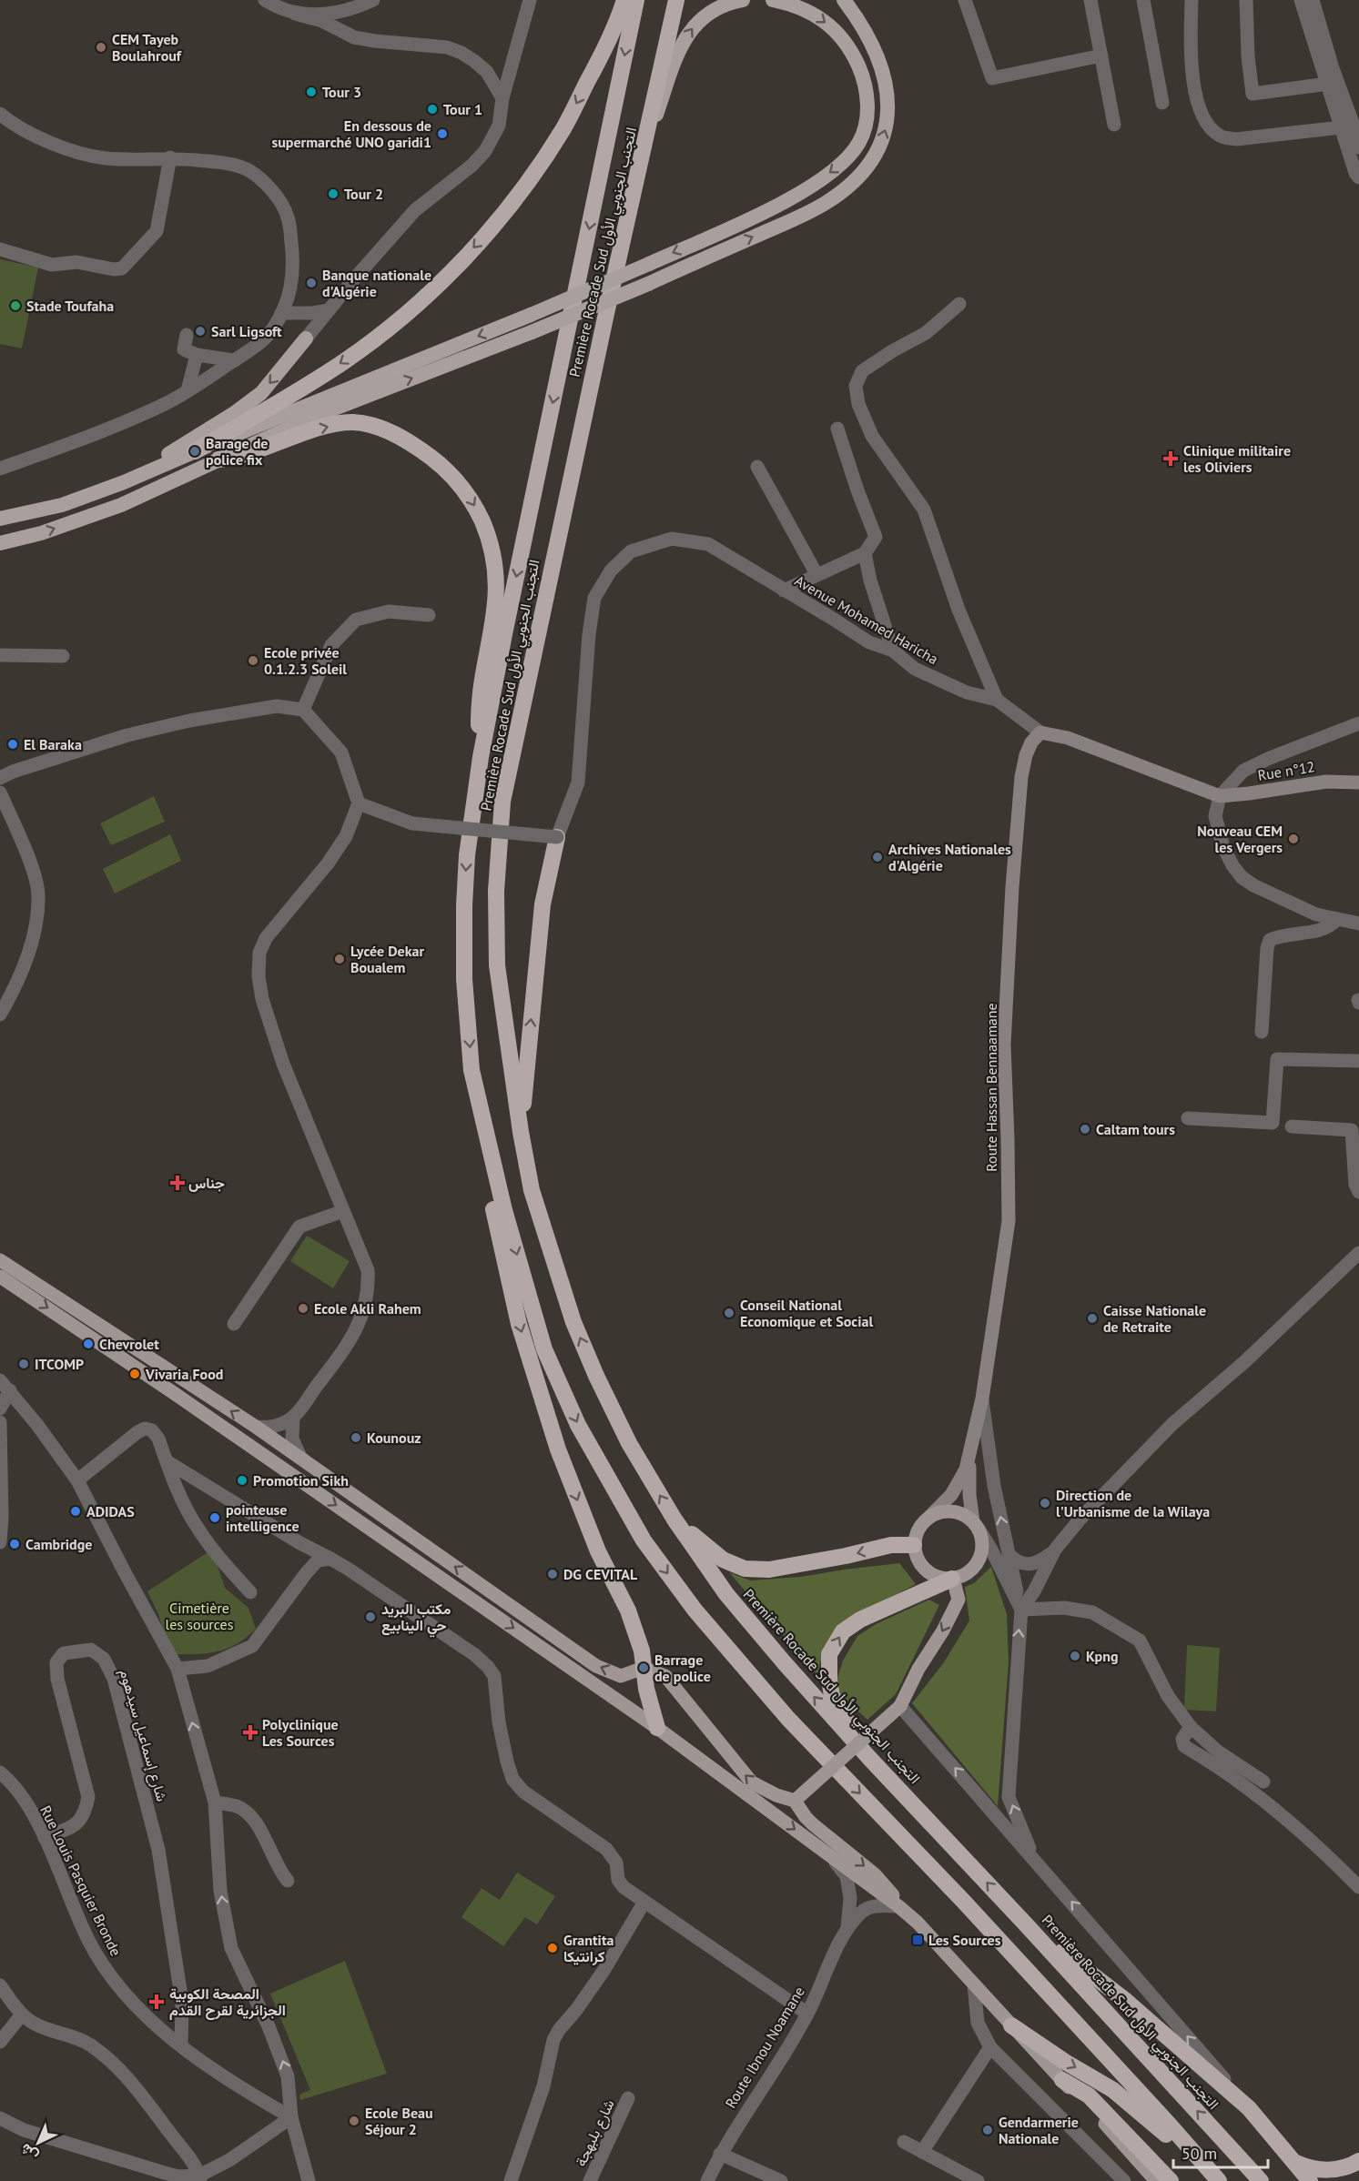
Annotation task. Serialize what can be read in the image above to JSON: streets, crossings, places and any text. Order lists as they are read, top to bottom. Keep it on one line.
{"streets":{"highway":["Première Rocade Sud التجنب الجنوبي الأول"],"main road":["Avenue Mohamed Haricha","Rue n°12","Route Hassan Bennaamane"],"street":["شارع إسماعيل سيدهوم","Rue Louis Pasquier Bronde","Route Ibnou Noamane","شارع بلبهجة"]},"crossings":[["Avenue Mohamed Haricha","Rue n°12"],["Avenue Mohamed Haricha","Route Hassan Bennaamane"],["شارع إسماعيل سيدهوم","Rue Louis Pasquier Bronde"]],"parks":["Cimetière les sources"],"places":{"other":["CEM Tayeb Boulahrouf","Tour 3","Tour 1","En dessous de supermarché UNO garidi1","Tour 2","Banque nationale d'Algérie","Stade Toufaha","Sarl Ligsoft","Barage de police fix","Ecole privée 0.1.2.3 Soleil","El Baraka","Nouveau CEM les Vergers","Archives Nationales d'Algérie","Lycée Dekar Boualem","Caltam tours","Ecole Akli Rahem","Conseil National Economique et Social","Caisse Nationale de Retraite","Chevrolet","ITCOMP","Vivaria Food","Kounouz","Promotion Sikh","Direction de l'Urbanisme de la Wilaya","ADIDAS","pointeuse intelligence","Cambridge","DG CEVITAL","مكتب البريد حي الينابيع","Kpng","Barrage de police","Grantita كرانتيكا","Ecole Beau Séjour 2","Gendarmerie Nationale"],"health":["Clinique militaire les Oliviers","جناس","Polyclinique Les Sources","المصحة الكوبية الجزائرية لقرح القدم"],"transit":["Les Sources"]},"scale_bar":"50 m","north":"bottom left"}
